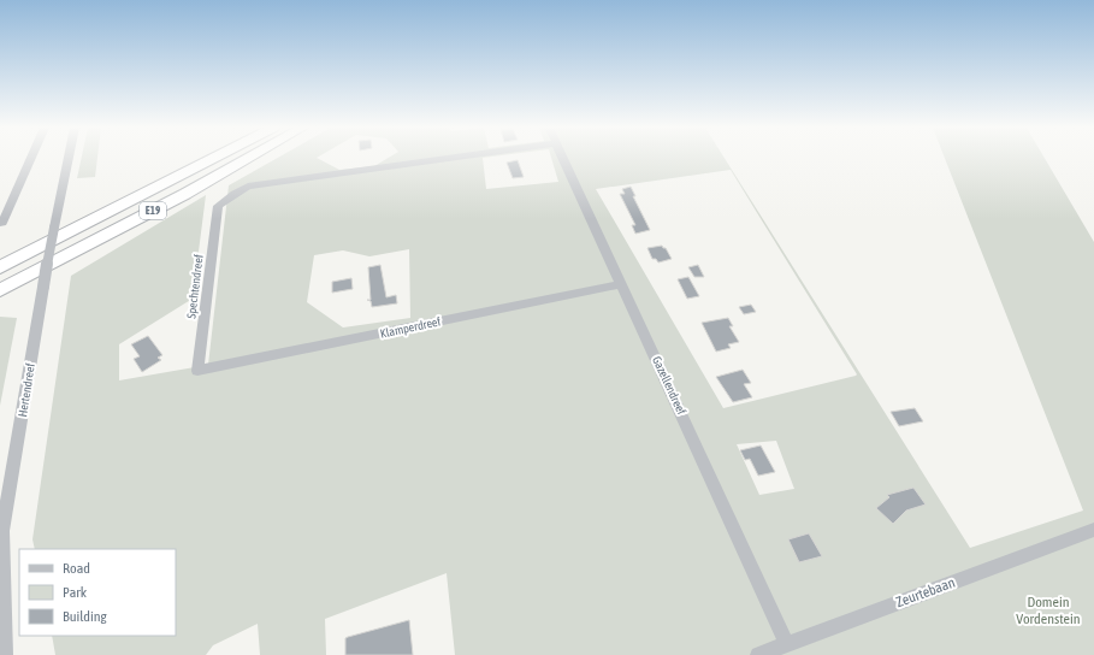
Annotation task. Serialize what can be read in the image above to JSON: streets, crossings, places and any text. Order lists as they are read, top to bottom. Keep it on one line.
{"streets":{"highway":["E19"],"street":["Spechtendreef","Klamperdreef","Gazellendreef","Hertendreef","Zeurtebaan"]},"crossings":[["Spechtendreef","Klamperdreef"],["Klamperdreef","Gazellendreef"],["Gazellendreef","Zeurtebaan"]],"parks":["Domein Vordenstein"],"legend":["Road","Park","Building"]}
